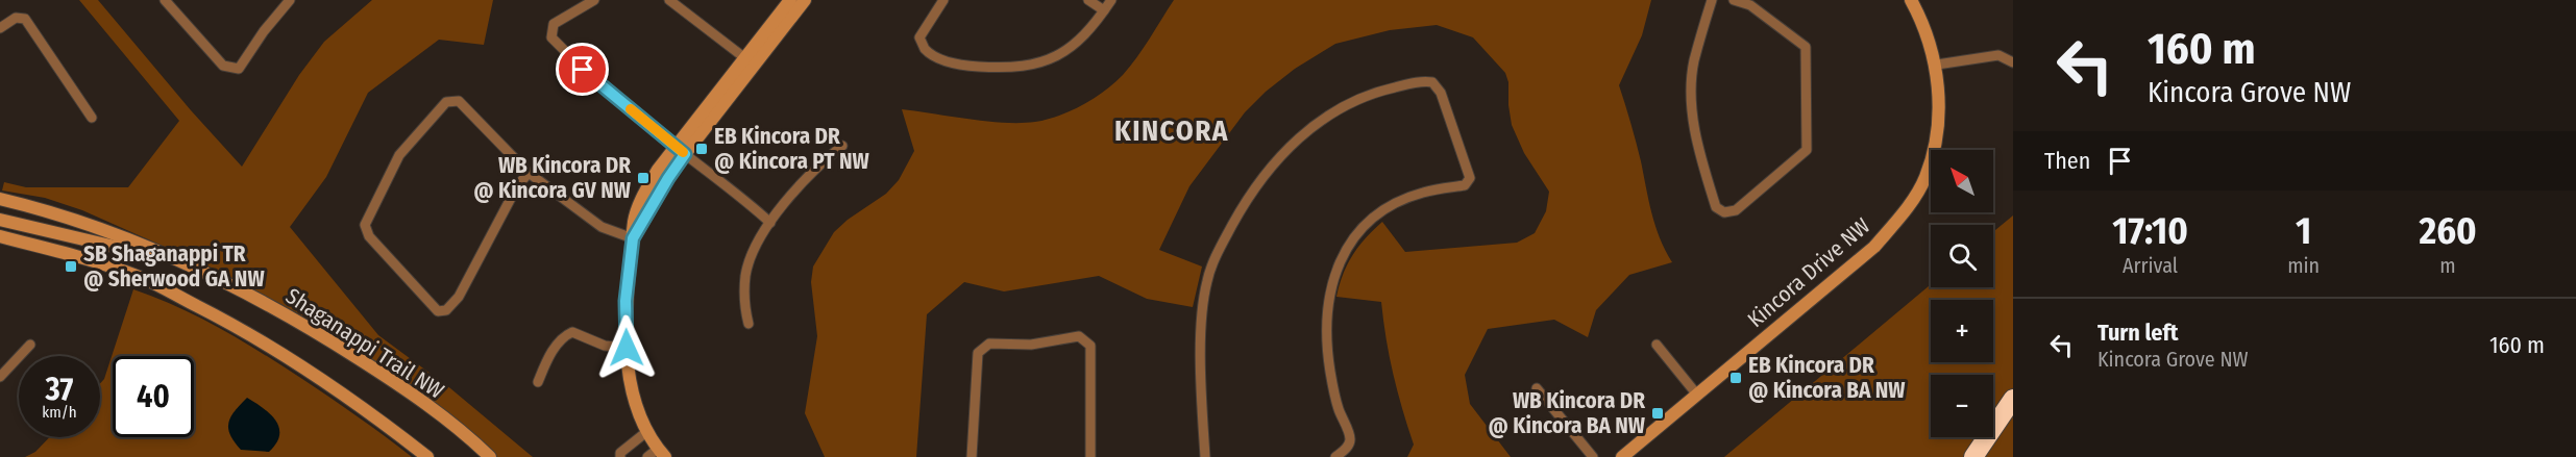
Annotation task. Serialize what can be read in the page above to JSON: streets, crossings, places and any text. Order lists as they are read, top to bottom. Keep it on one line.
{"streets":{"main road":["Kincora Drive NW","Shaganappi Trail NW"]},"districts":["KINCORA"],"places":{"transit":["EB Kincora DR @ Kincora PT NW","WB Kincora DR @ Kincora GV NW","SB Shaganappi TR @ Sherwood GA NW","EB Kincora DR @ Kincora BA NW","WB Kincora DR @ Kincora BA NW"]},"north":"top left","page":{"turn":["160 m","Kincora Grove NW"],"then":"Then","map_buttons":["+","−"],"eta":["17:10","Arrival","1","min","260","m"],"list":[{"name":"Turn left","note":"Kincora Grove NW","value":"160 m"}],"speed":"37 km/h","limit":"40"}}
